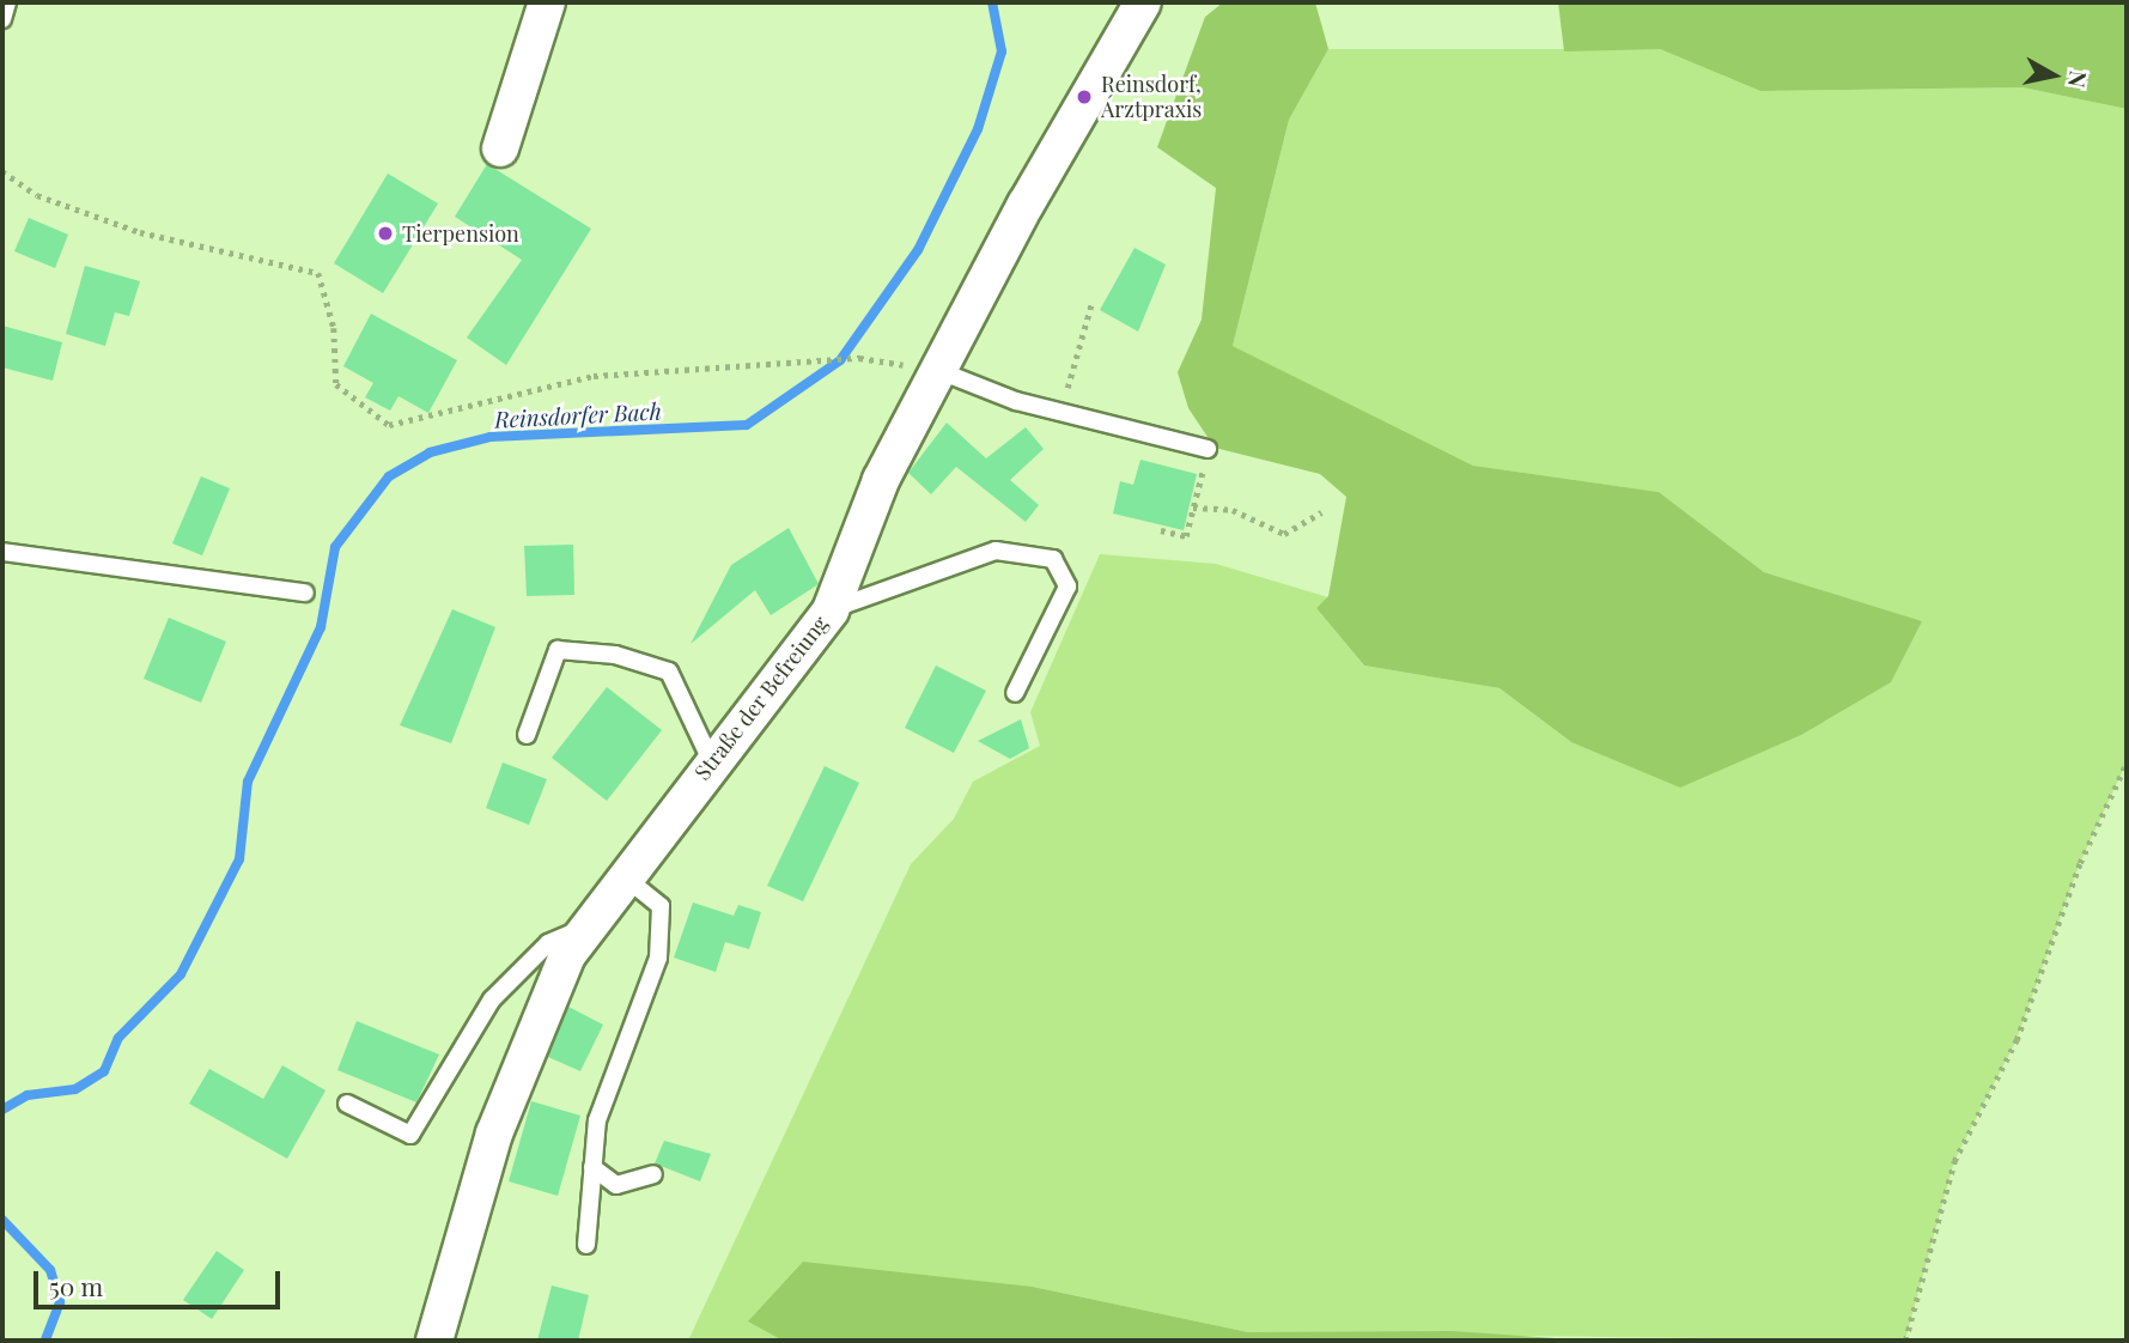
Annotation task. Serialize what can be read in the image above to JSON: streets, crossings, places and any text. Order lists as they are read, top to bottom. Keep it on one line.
{"streets":{"street":["Straße der Befreiung"]},"water":["Reinsdorfer Bach"],"places":["Reinsdorf, Arztpraxis","Tierpension"],"scale_bar":"50 m","north":"right"}
